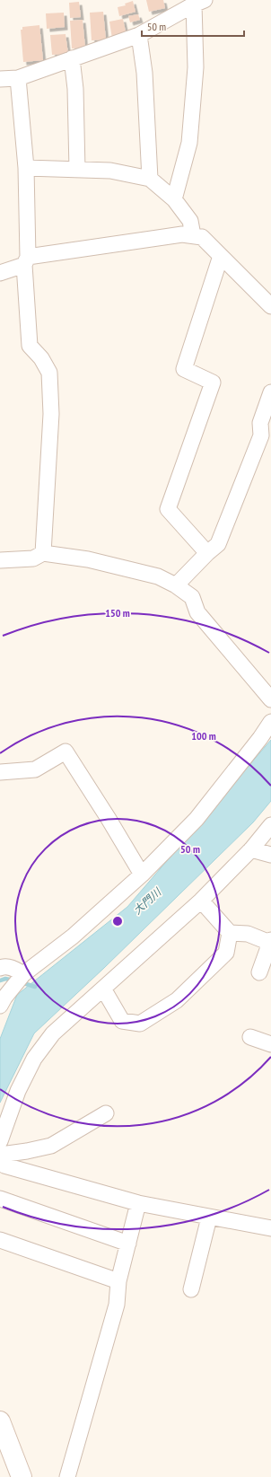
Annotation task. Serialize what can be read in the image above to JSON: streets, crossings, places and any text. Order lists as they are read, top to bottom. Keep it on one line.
{"water":["大門川"],"scale_bar":"50 m","rings":["150 m","100 m","50 m"]}
